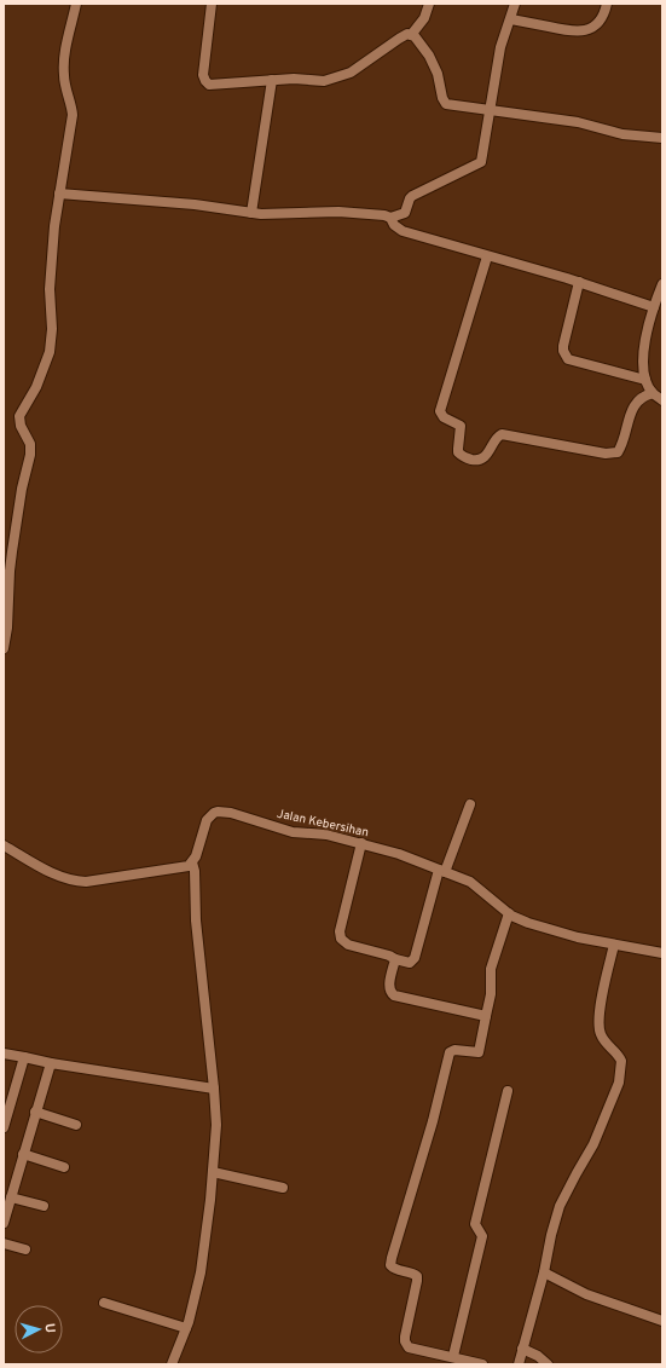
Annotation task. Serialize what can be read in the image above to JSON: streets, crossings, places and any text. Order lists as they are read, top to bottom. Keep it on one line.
{"streets":{"street":["Jalan Kebersihan"]},"north":"right"}
